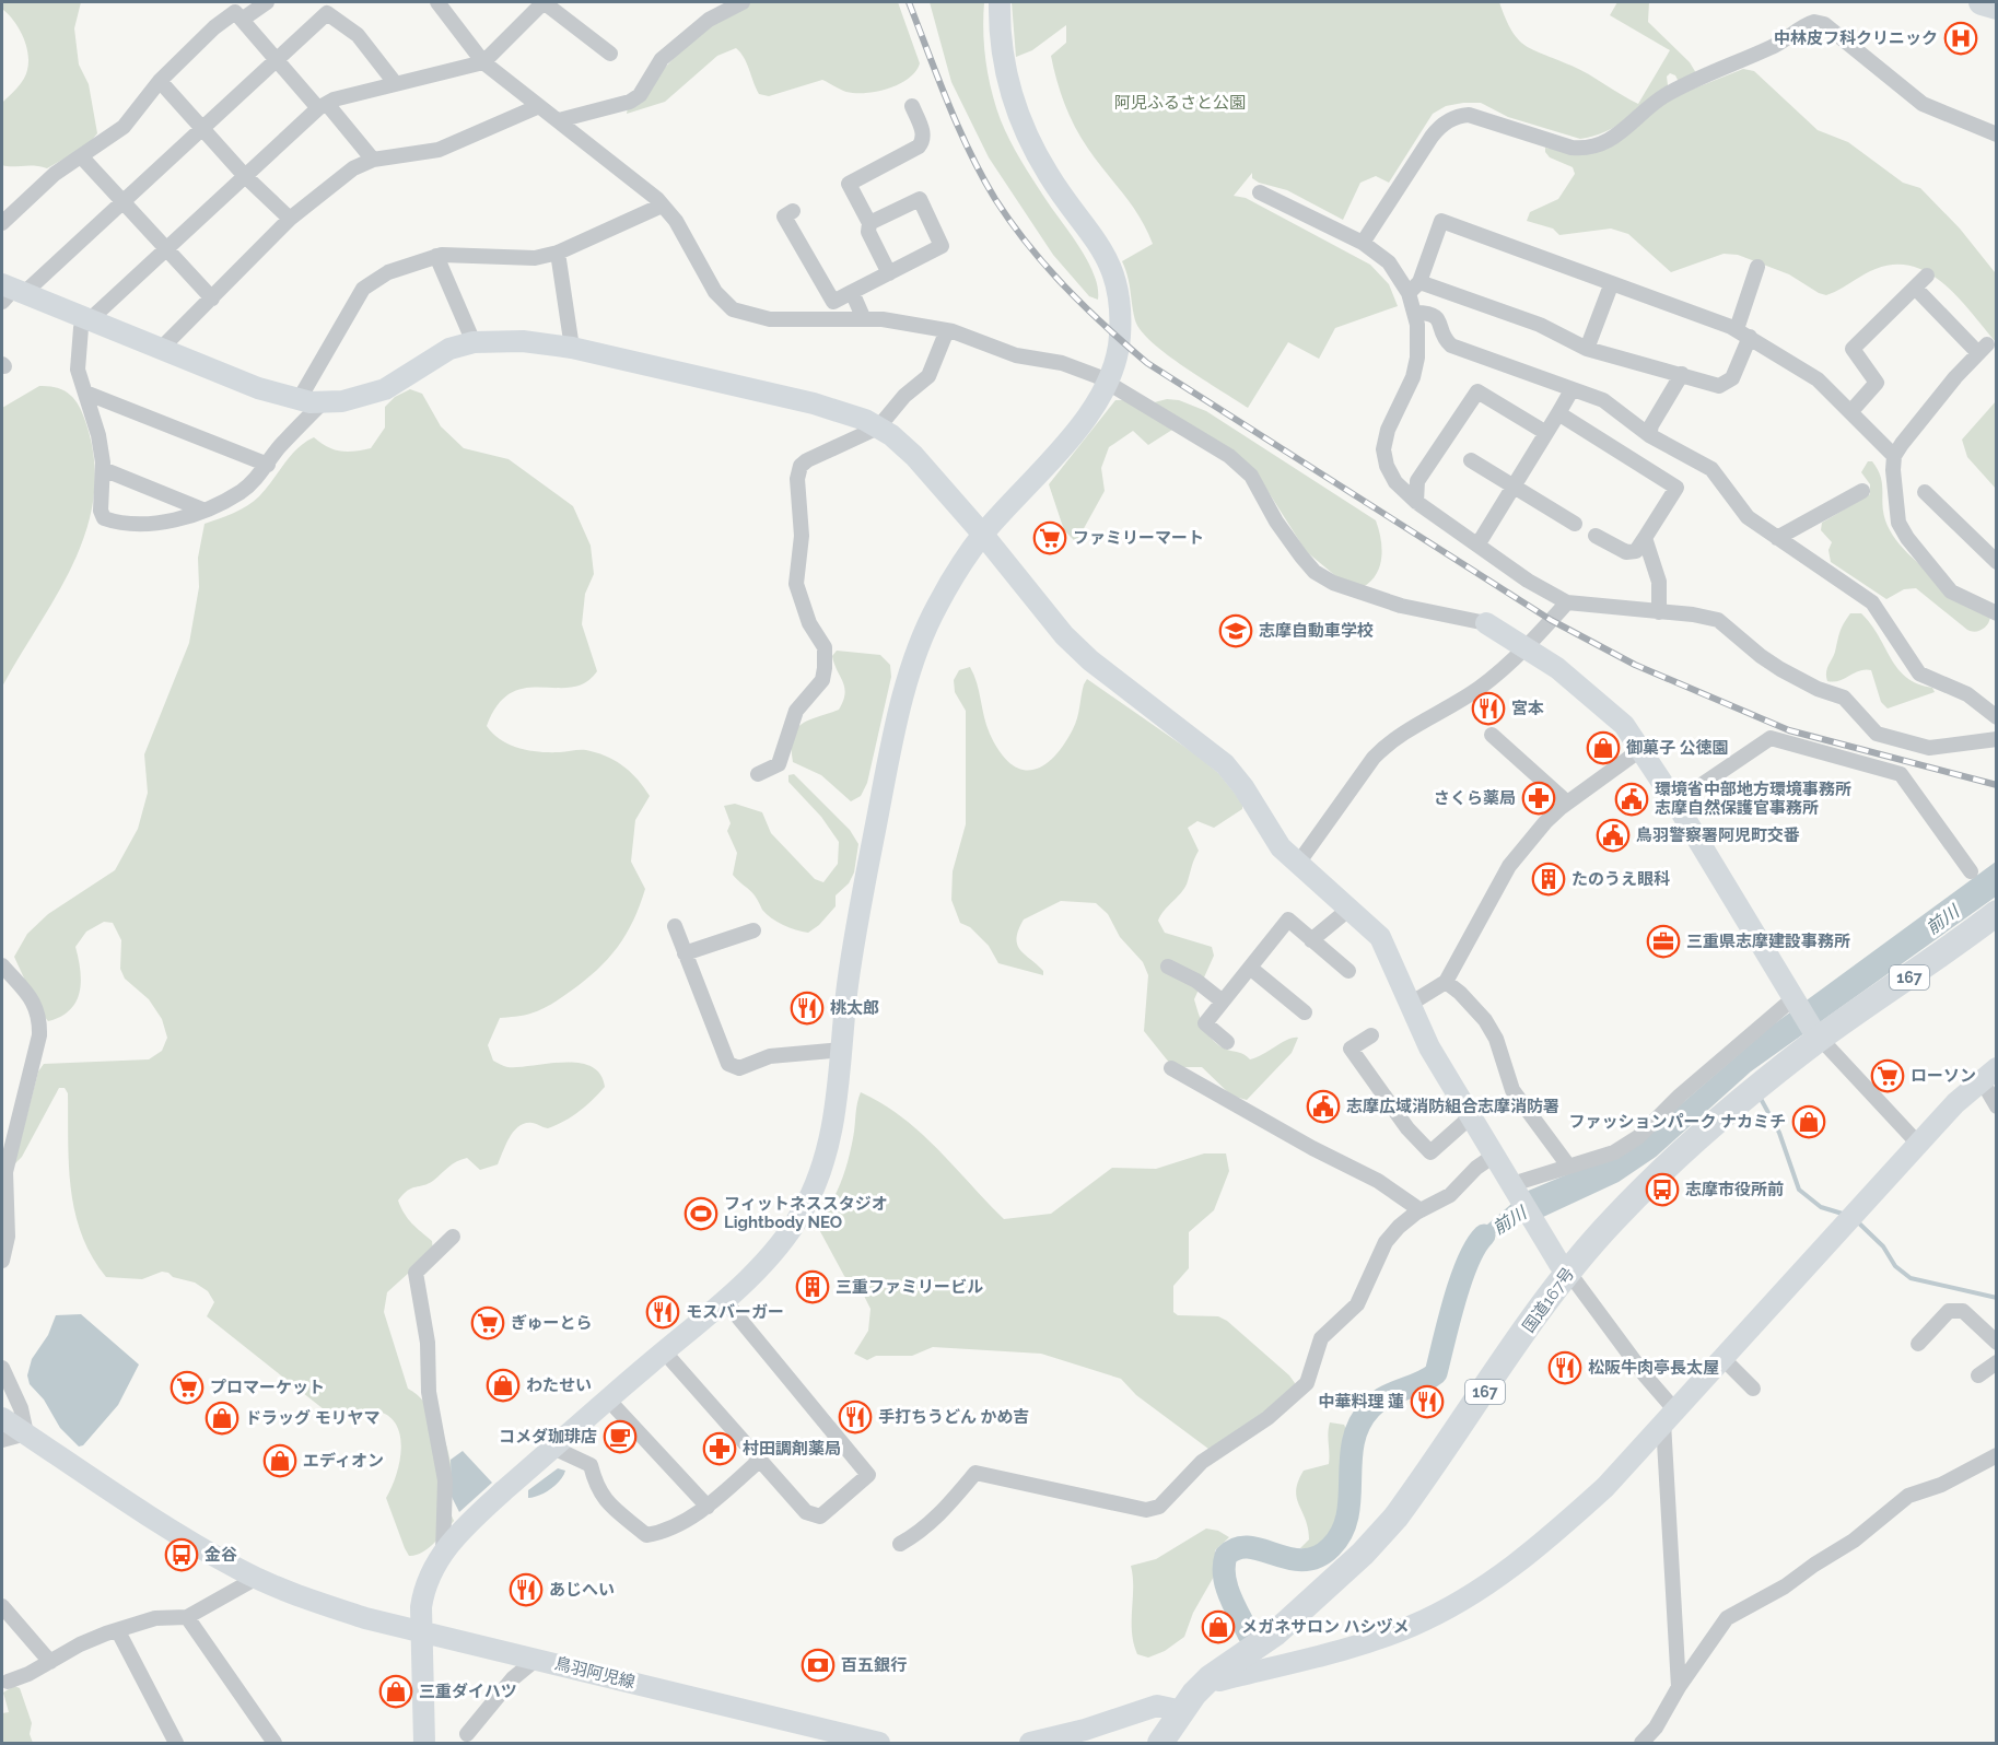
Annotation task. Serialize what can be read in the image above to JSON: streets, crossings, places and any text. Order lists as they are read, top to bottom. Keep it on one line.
{"streets":{"highway":["167","国道167号"],"street":["鳥羽阿児線"]},"water":["前川"],"parks":["阿児ふるさと公園"],"places":{"hospital":["中林皮フ科クリニック"],"supermarket":["ファミリーマート","ローソン","ぎゅーとら","プロマーケット"],"school or university":["志摩自動車学校"],"restaurant":["宮本","桃太郎","モスバーガー","松阪牛肉亭長太屋","中華料理 蓮","手打ちうどん かめ吉","あじへい"],"shop":["御菓子 公徳園","ファッションパーク ナカミチ","わたせい","ドラッグ モリヤマ","エディオン","メガネサロン ハシヅメ","三重ダイハツ"],"pharmacy":["さくら薬局","村田調剤薬局"],"public building":["環境省中部地方環境事務所 志摩自然保護官事務所","鳥羽警察署阿児町交番","志摩広域消防組合志摩消防署"],"building":["たのうえ眼科","三重ファミリービル"],"office":["三重県志摩建設事務所"],"bus stop":["志摩市役所前","金谷"],"sports":["フィットネススタジオ Lightbody NEO"],"cafe":["コメダ珈琲店"],"bank":["百五銀行"]}}
